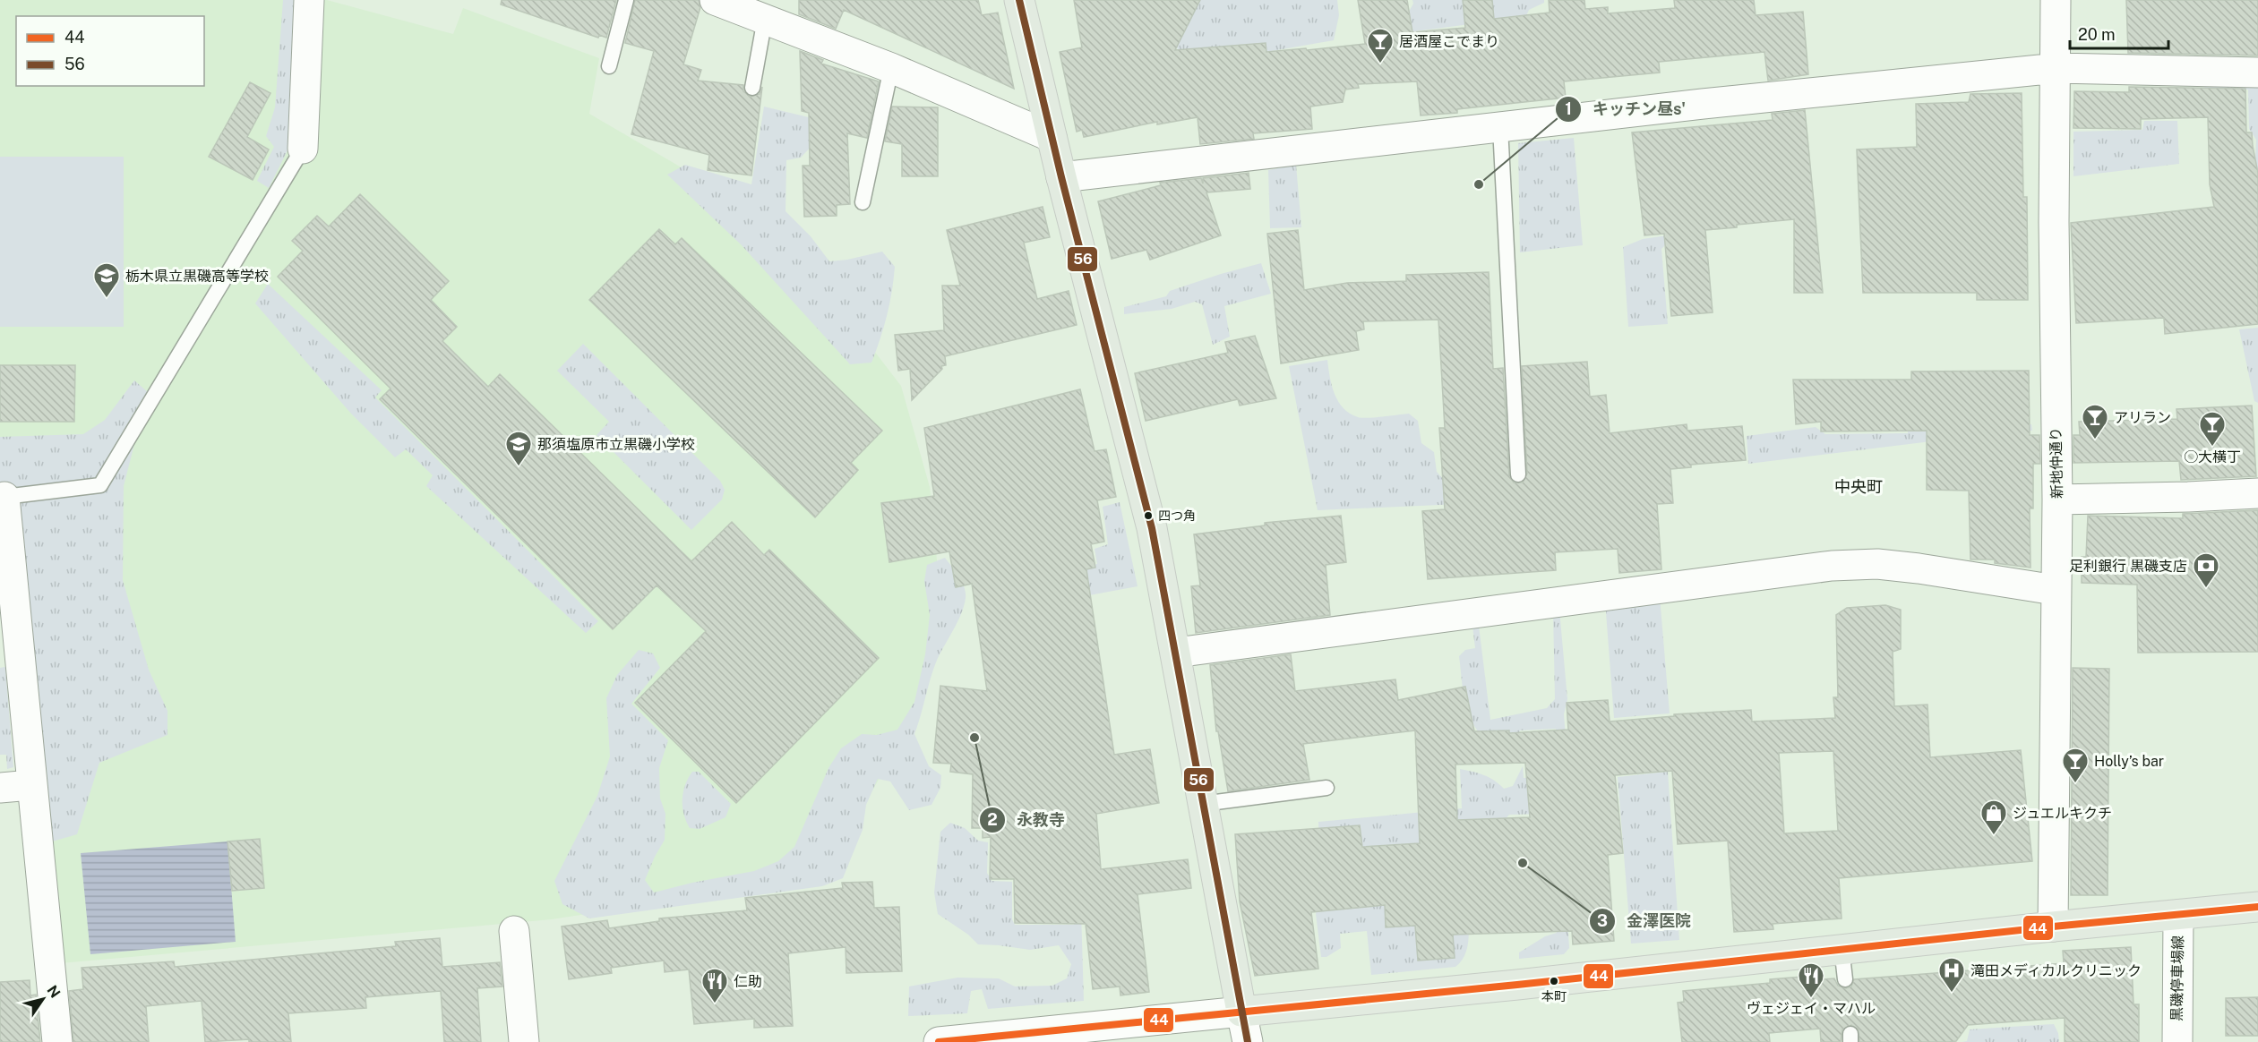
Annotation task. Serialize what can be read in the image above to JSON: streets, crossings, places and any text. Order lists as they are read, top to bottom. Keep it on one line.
{"streets":{"street":["新地仲通り","黒磯停車場線"]},"districts":["中央町"],"places":{"bar":["居酒屋こでまり","アリラン","○大横丁","Holly’s bar"],"other":["キッチン昼s'","四つ角","永教寺","金澤医院","本町"],"school or university":["栃木県立黒磯高等学校","那須塩原市立黒磯小学校"],"bank":["足利銀行 黒磯支店"],"shop":["ジュエルキクチ"],"hospital":["滝田メディカルクリニック"],"restaurant":["ヴェジェイ・マハル","仁助"]},"lines":["transit line 56","transit line 44"],"legend":["44","56"],"scale_bar":"20 m","north":"top right"}
